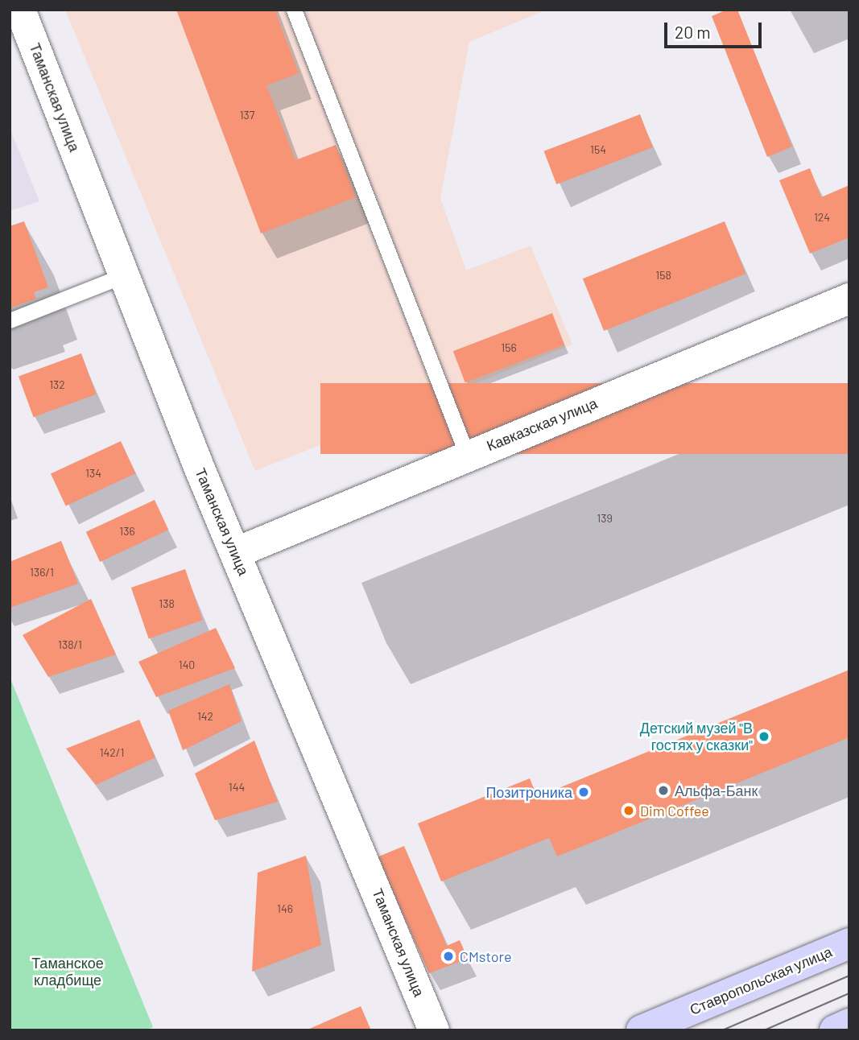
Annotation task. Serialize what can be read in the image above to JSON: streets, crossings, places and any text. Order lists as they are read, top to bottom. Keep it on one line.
{"streets":{"main road":["Ставропольская улица"],"street":["Таманская улица","Кавказская улица"]},"crossings":[["Таманская улица","Кавказская улица"]],"parks":["Таманское кладбище"],"places":["Детский музей \"В гостях у сказки\"","Альфа-Банк","Позитроника","Dim Coffee","CMstore"],"house_numbers":["137","154","124","158","156","132","134","139","136","136/1","138","138/1","140","142","142/1","144","146"],"scale_bar":"20 m"}
